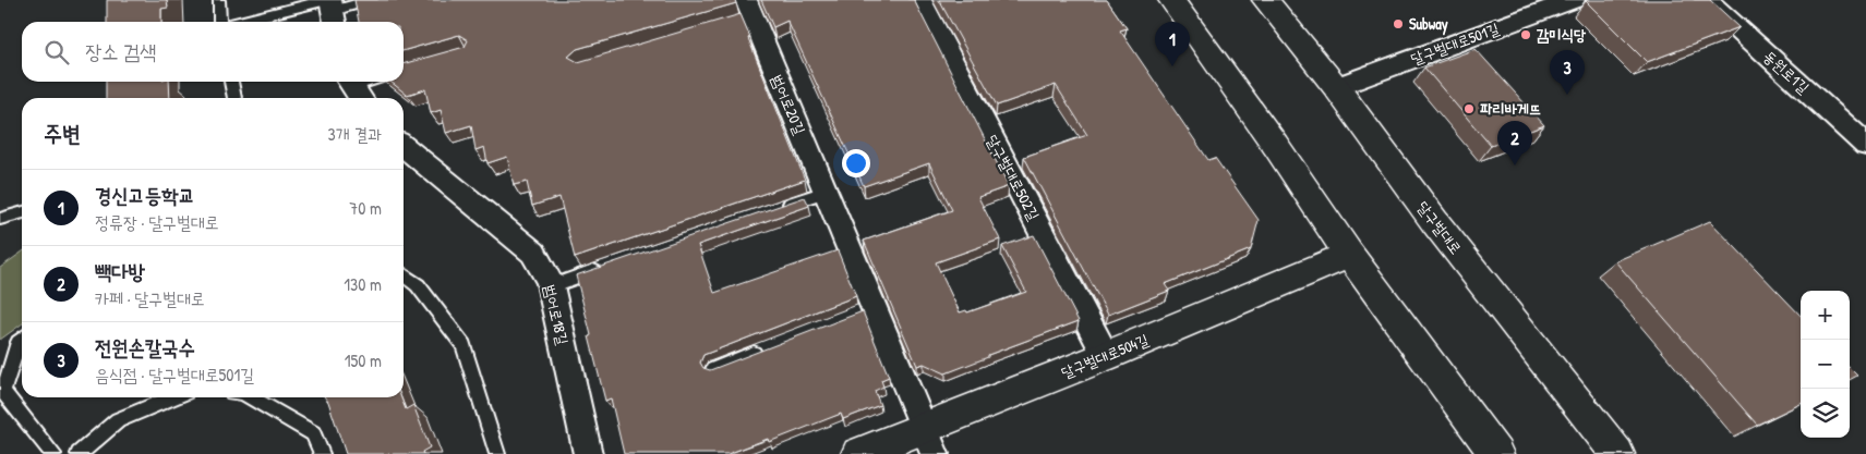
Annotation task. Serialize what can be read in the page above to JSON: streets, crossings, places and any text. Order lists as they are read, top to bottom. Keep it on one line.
{"streets":{"main road":["달구벌대로","달구벌대로504길"],"street":["달구벌대로501길","동원로1길","범어로20길","달구벌대로502길","범어로18길"]},"crossings":[["달구벌대로501길","달구벌대로"],["범어로20길","달구벌대로504길"],["달구벌대로502길","달구벌대로504길"]],"places":["Subway","감미식당","파리바게뜨"],"page":{"pins":["1","3","2"],"search":"장소 검색","heading":["주변","3개 결과"],"list":[{"mark":"1","name":"경신고등학교","note":"정류장 · 달구벌대로","value":"70 m"},{"mark":"2","name":"빽다방","note":"카페 · 달구벌대로","value":"130 m"},{"mark":"3","name":"전원손칼국수","note":"음식점 · 달구벌대로501길","value":"150 m"}],"map_buttons":["+","−"]}}
